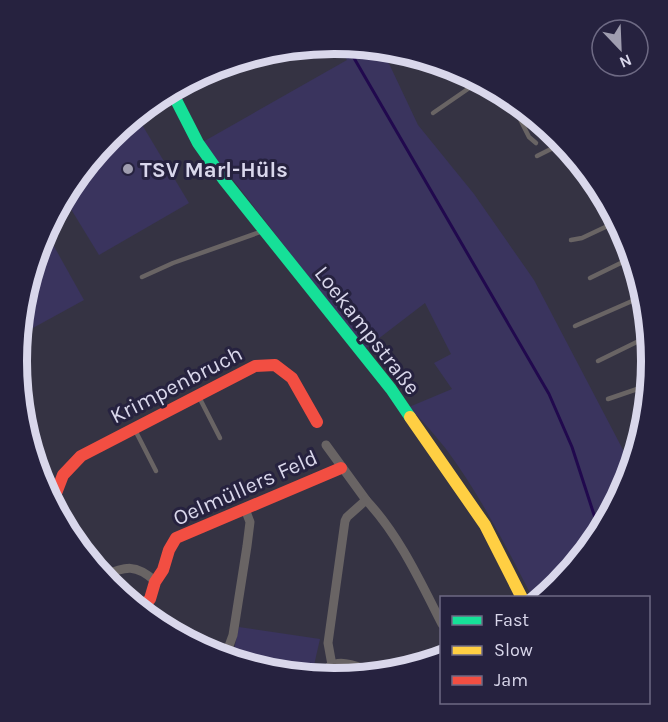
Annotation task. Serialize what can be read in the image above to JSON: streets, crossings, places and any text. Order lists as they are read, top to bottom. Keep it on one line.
{"streets":{"street":["Loekampstraße","Krimpenbruch","Oelmüllers Feld"]},"places":["TSV Marl-Hüls"],"legend":["Fast","Slow","Jam"],"north":"bottom right"}
